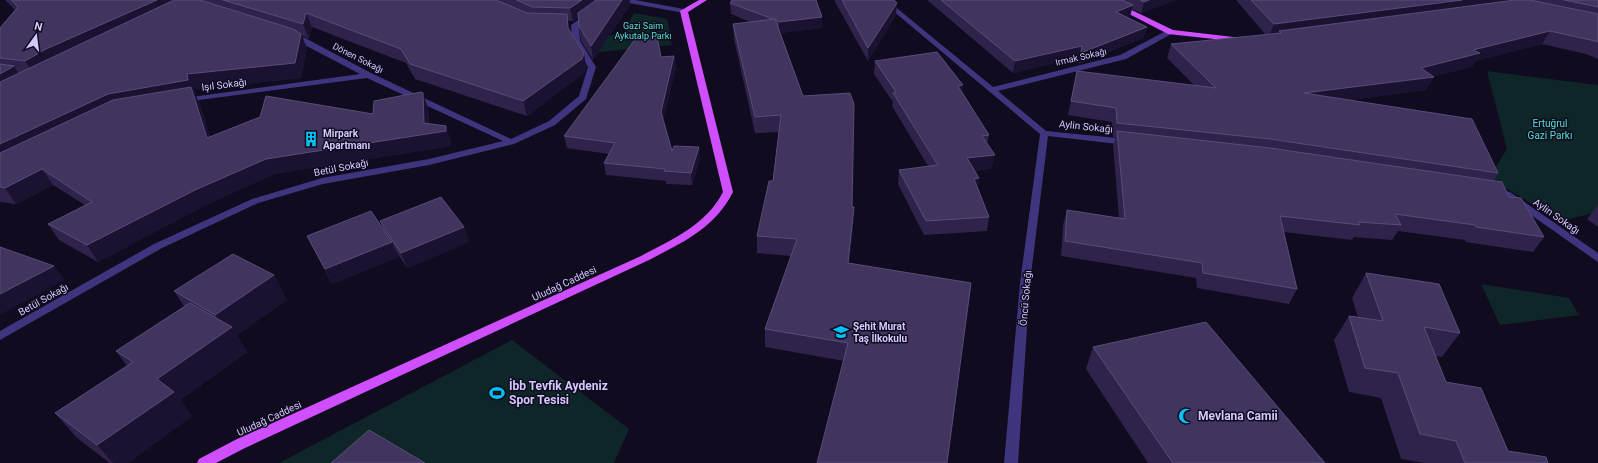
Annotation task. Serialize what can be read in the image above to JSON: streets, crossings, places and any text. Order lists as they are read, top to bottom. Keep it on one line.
{"streets":{"main road":["Uludağ Caddesi"],"street":["Irmak Sokağı","Dönen Sokağı","Işıl Sokağı","Aylin Sokağı","Betül Sokağı","Öncü Sokağı"]},"crossings":[["Irmak Sokağı","Aylin Sokağı"],["Dönen Sokağı","Işıl Sokağı"],["Dönen Sokağı","Betül Sokağı"],["Aylin Sokağı","Öncü Sokağı"]],"parks":["Gazi Saim Aykutalp Parkı","Ertuğrul Gazi Parkı"],"places":{"building":["Mirpark Apartmanı"],"school or university":["Şehit Murat Taş İlkokulu"],"sports":["İbb Tevfik Aydeniz Spor Tesisi"],"mosque":["Mevlana Camii"]},"north":"top"}
